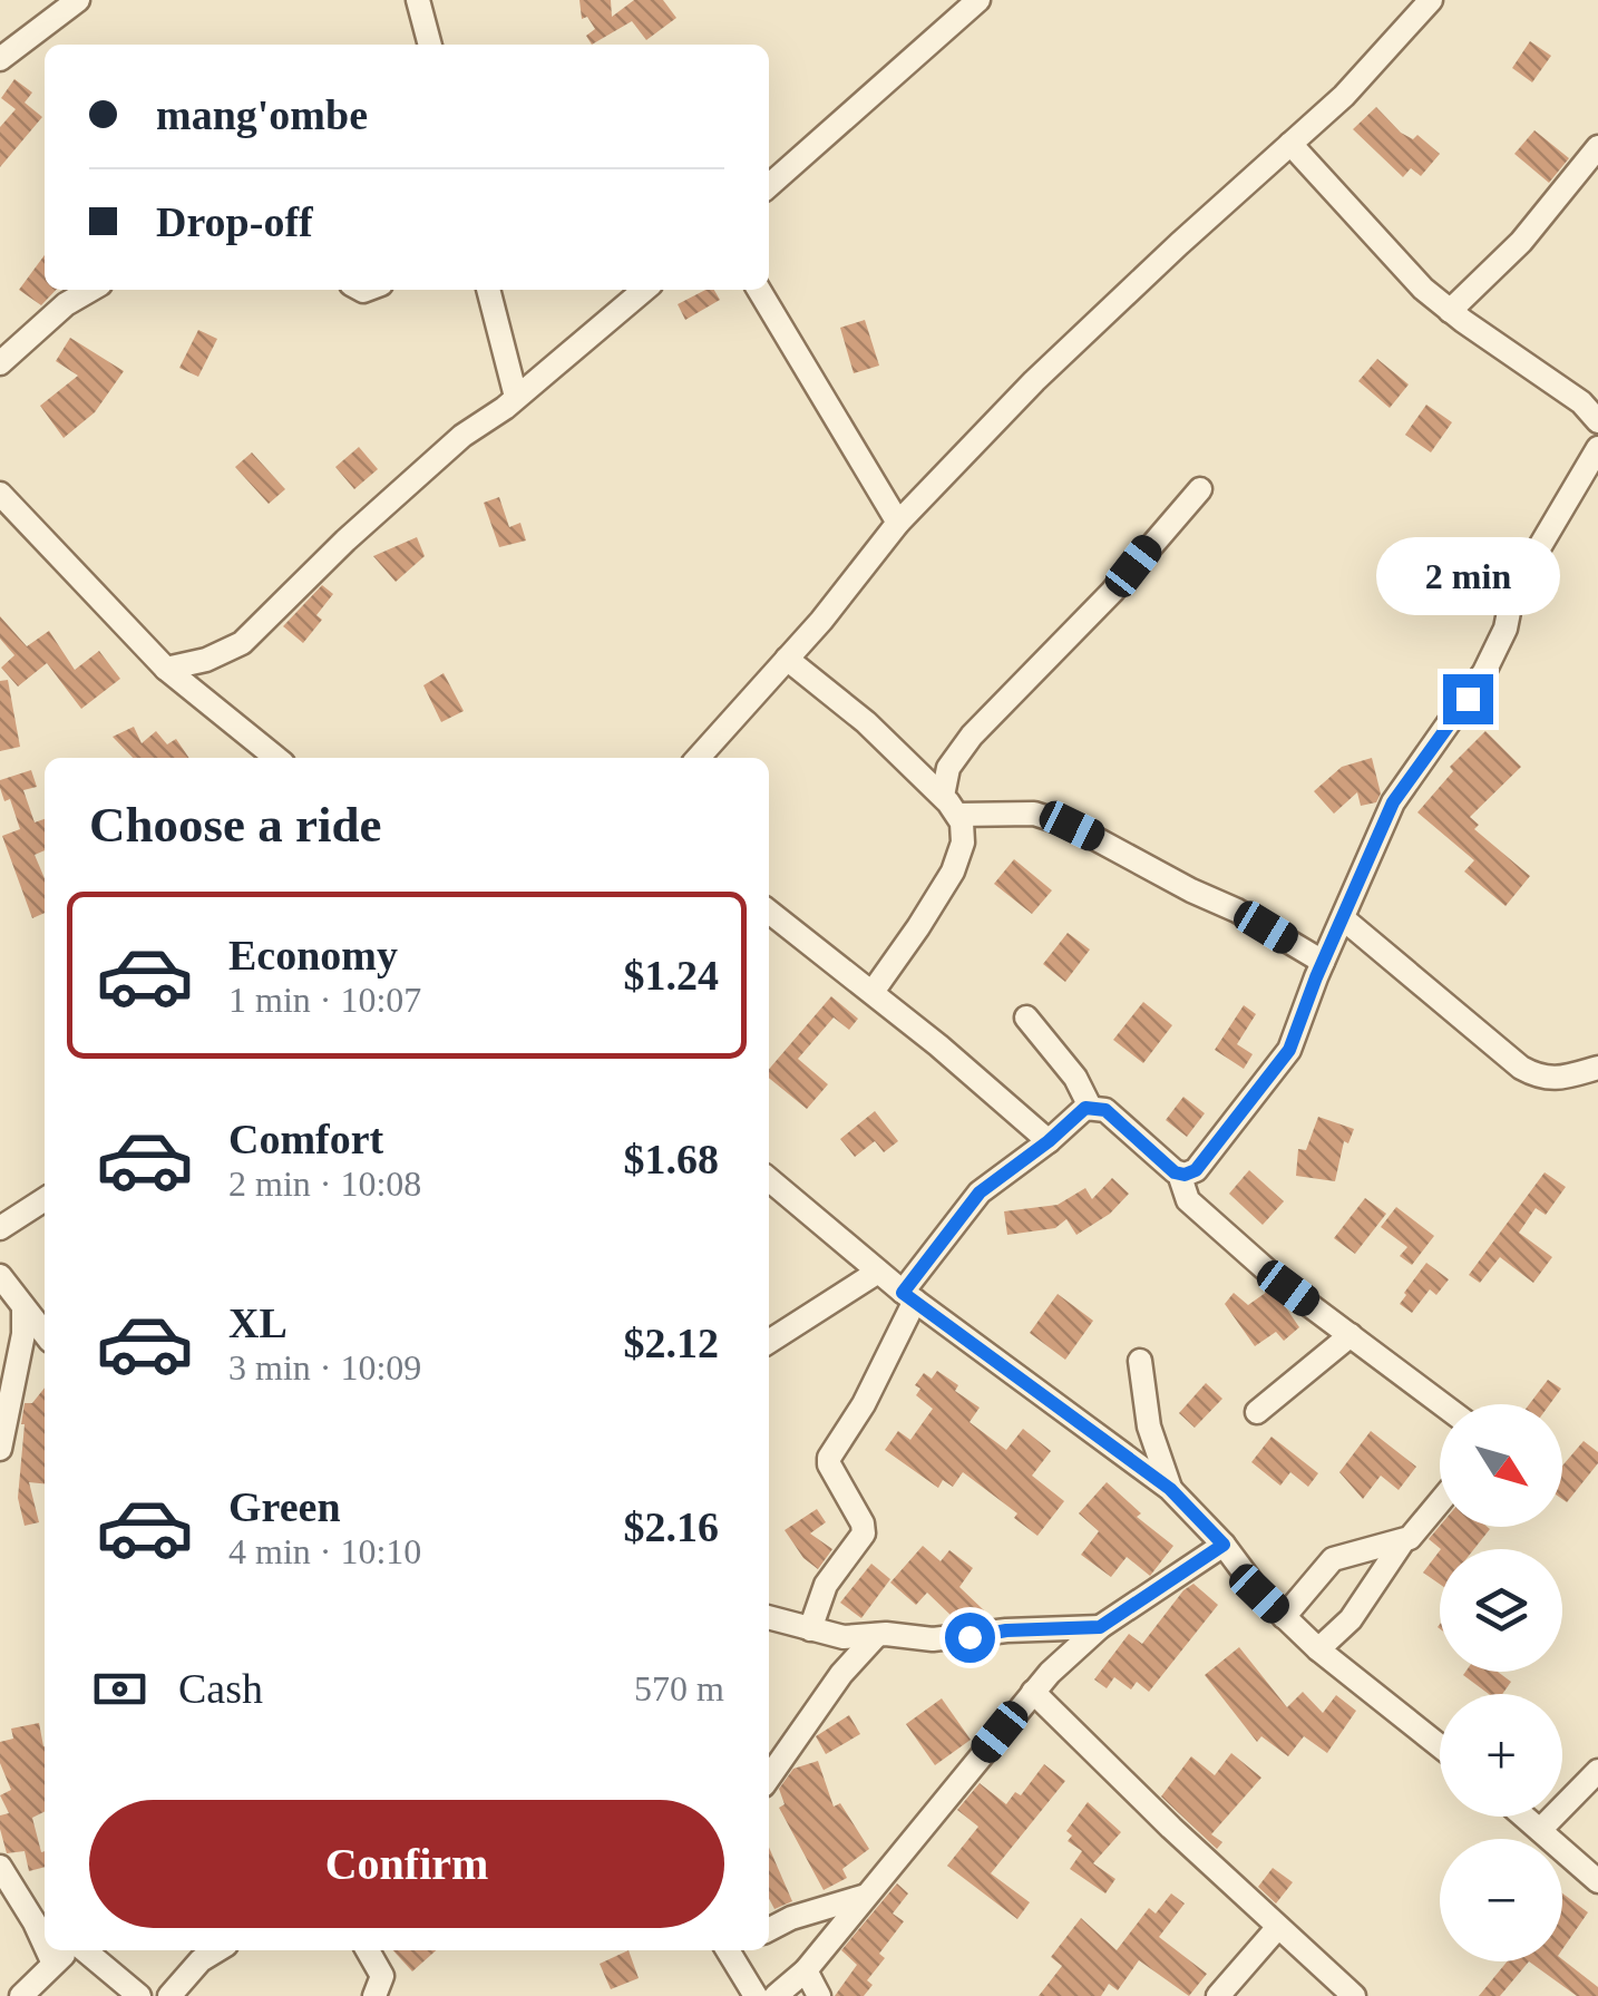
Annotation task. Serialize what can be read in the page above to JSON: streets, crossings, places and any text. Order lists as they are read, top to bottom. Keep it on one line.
{"north":"bottom right","page":{"banner":["mang'ombe","Drop-off"],"bubble":"2 min","heading":"Choose a ride","list":[{"name":"Economy","note":"1 min · 10:07","value":"$1.24"},{"name":"Comfort","note":"2 min · 10:08","value":"$1.68"},{"name":"XL","note":"3 min · 10:09","value":"$2.12"},{"name":"Green","note":"4 min · 10:10","value":"$2.16"}],"map_buttons":["+","−"],"pay":["Cash","570 m"],"buttons":"Confirm"}}
